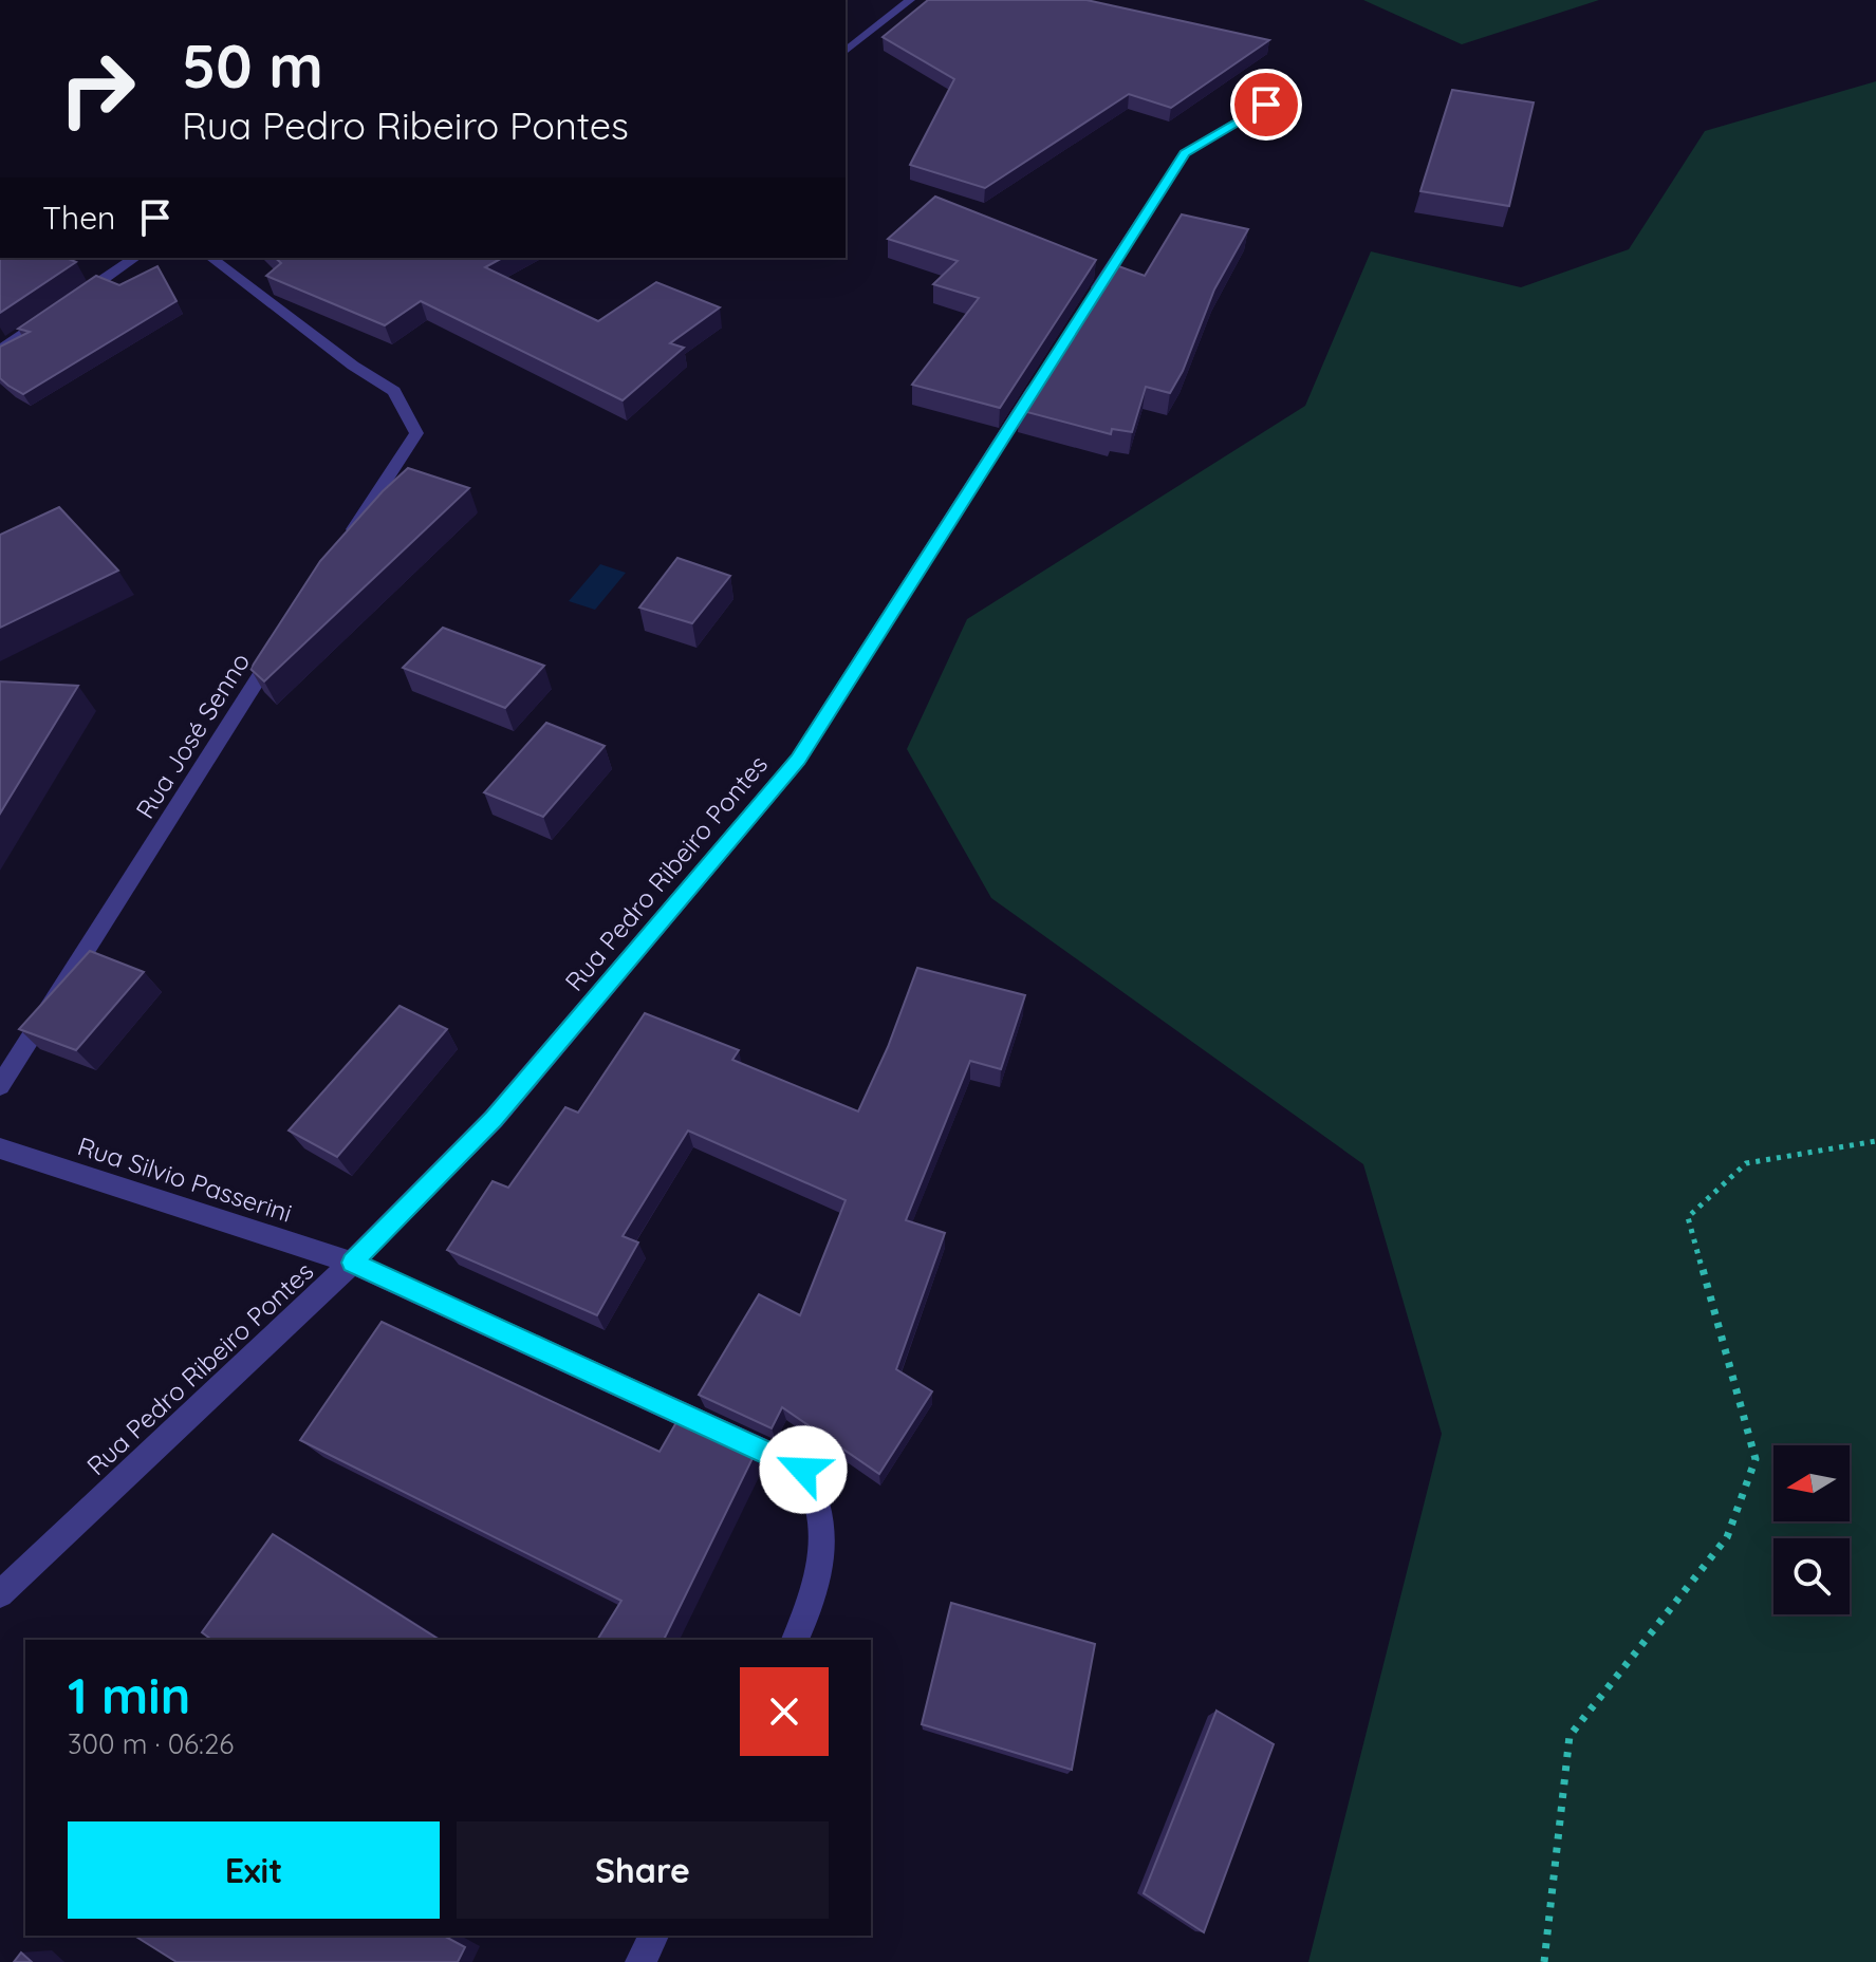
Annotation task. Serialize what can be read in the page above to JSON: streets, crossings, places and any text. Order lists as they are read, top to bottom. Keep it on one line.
{"streets":{"street":["Rua José Senno","Rua Pedro Ribeiro Pontes","Rua Silvio Passerini"]},"crossings":[["Rua Pedro Ribeiro Pontes","Rua Silvio Passerini"]],"north":"left","page":{"turn":["50 m","Rua Pedro Ribeiro Pontes"],"then":"Then","heading":["1 min","300 m · 06:26"],"buttons":["Exit","Share"]}}
